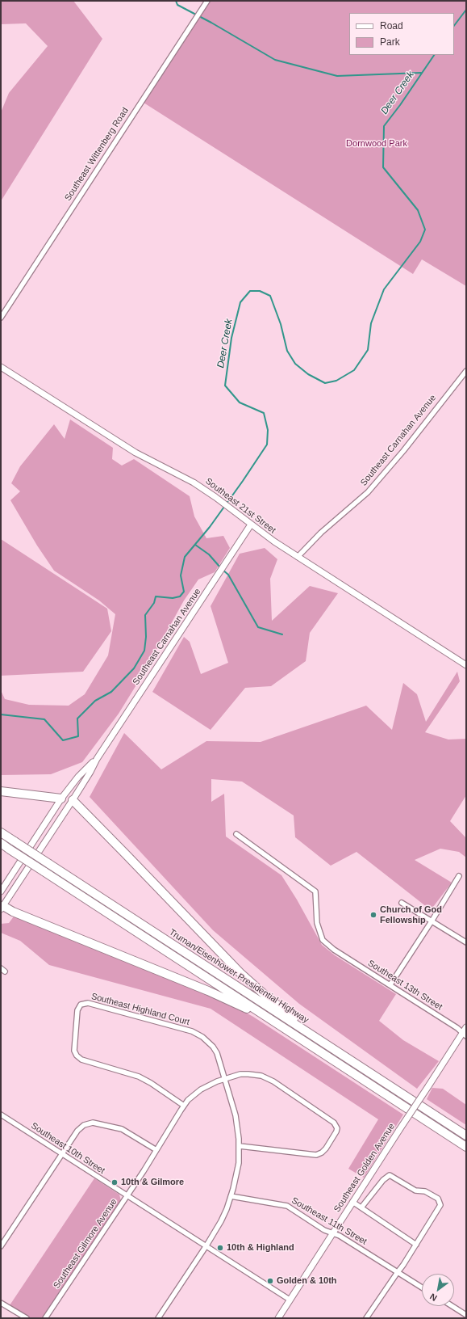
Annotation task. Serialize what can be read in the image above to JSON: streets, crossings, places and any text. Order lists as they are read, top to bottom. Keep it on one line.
{"streets":{"highway":["Truman/Eisenhower Presidential Highway"],"street":["Southeast Wittenberg Road","Southeast Carnahan Avenue","Southeast 21st Street","Southeast 13th Street","Southeast Highland Court","Southeast 10th Street","Southeast Golden Avenue","Southeast 11th Street","Southeast Gilmore Avenue"]},"crossings":[["Southeast Carnahan Avenue","Southeast 21st Street"],["Southeast 13th Street","Southeast Golden Avenue"],["Southeast Highland Court","Southeast Gilmore Avenue"],["Southeast 10th Street","Southeast Golden Avenue"],["Southeast 10th Street","Southeast Gilmore Avenue"],["Southeast Golden Avenue","Southeast 11th Street"]],"water":["Deer Creek"],"parks":["Dornwood Park"],"places":["Church of God Fellowship","10th & Gilmore","10th & Highland","Golden & 10th"],"legend":["Road","Park"],"north":"bottom left"}
